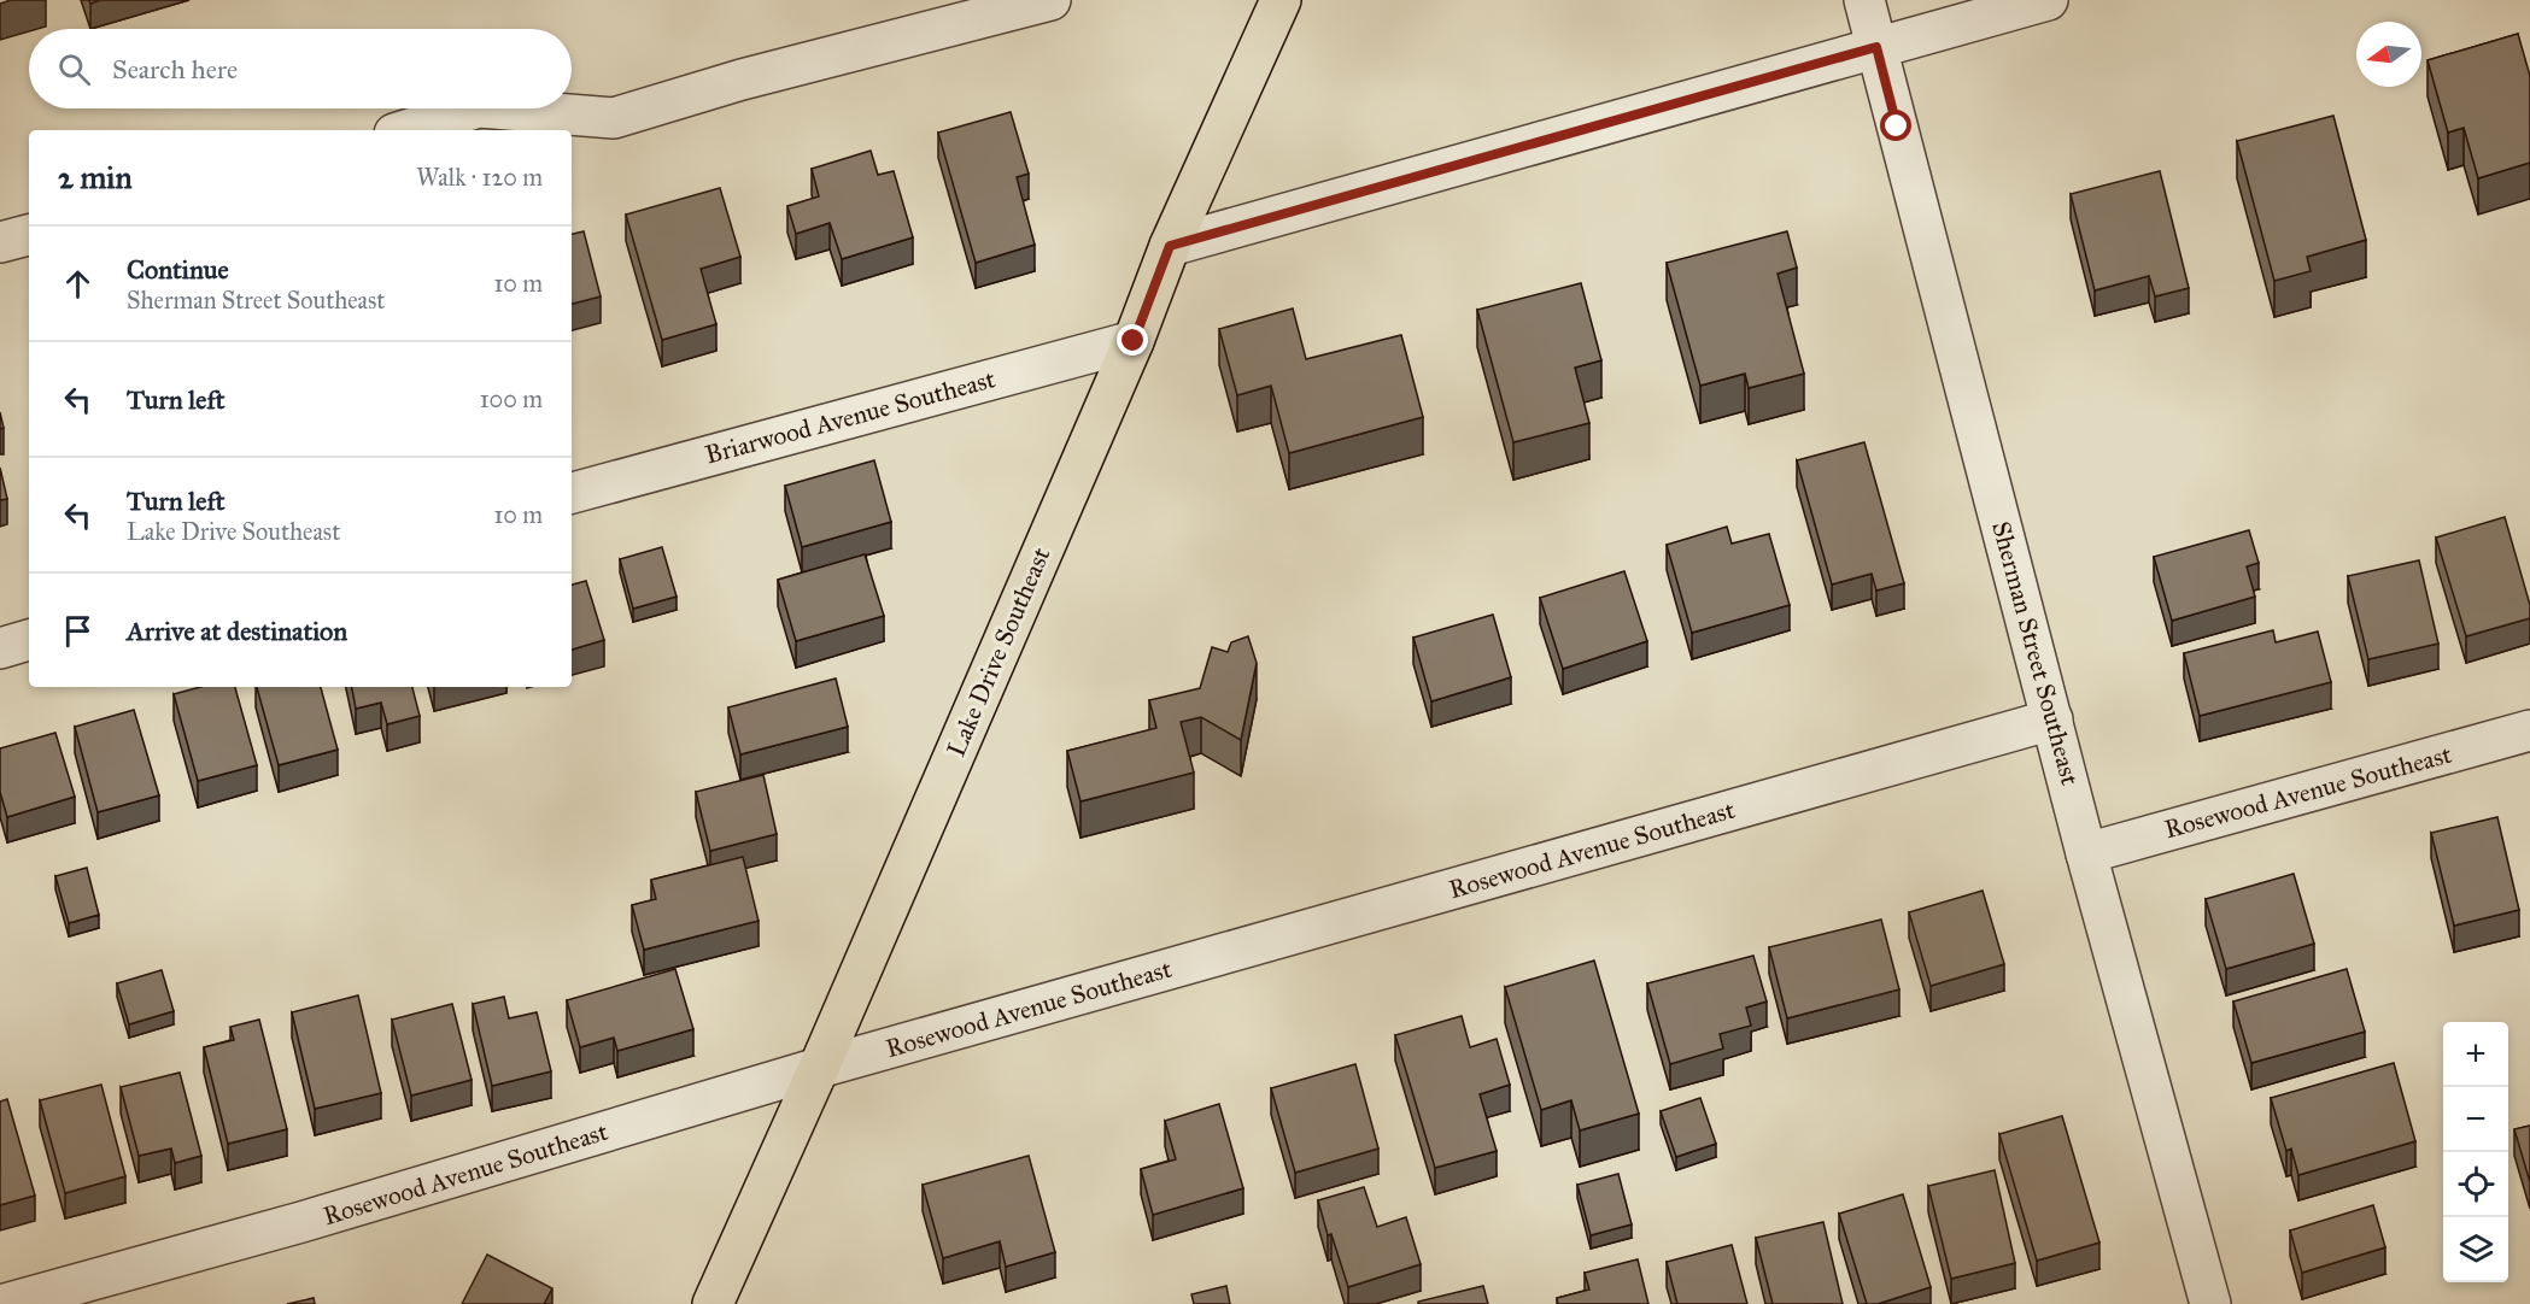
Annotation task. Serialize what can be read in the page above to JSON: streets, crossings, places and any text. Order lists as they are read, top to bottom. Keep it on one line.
{"streets":{"main road":["Lake Drive Southeast"],"street":["Briarwood Avenue Southeast","Sherman Street Southeast","Rosewood Avenue Southeast"]},"crossings":[["Briarwood Avenue Southeast","Lake Drive Southeast"],["Lake Drive Southeast","Rosewood Avenue Southeast"],["Sherman Street Southeast","Rosewood Avenue Southeast"]],"north":"left","page":{"search":"Search here","heading":["2 min","Walk · 120 m"],"list":[["Continue","Sherman Street Southeast","10 m"],["Turn left","100 m"],["Turn left","Lake Drive Southeast","10 m"],"Arrive at destination"],"map_buttons":["+","−"]}}
